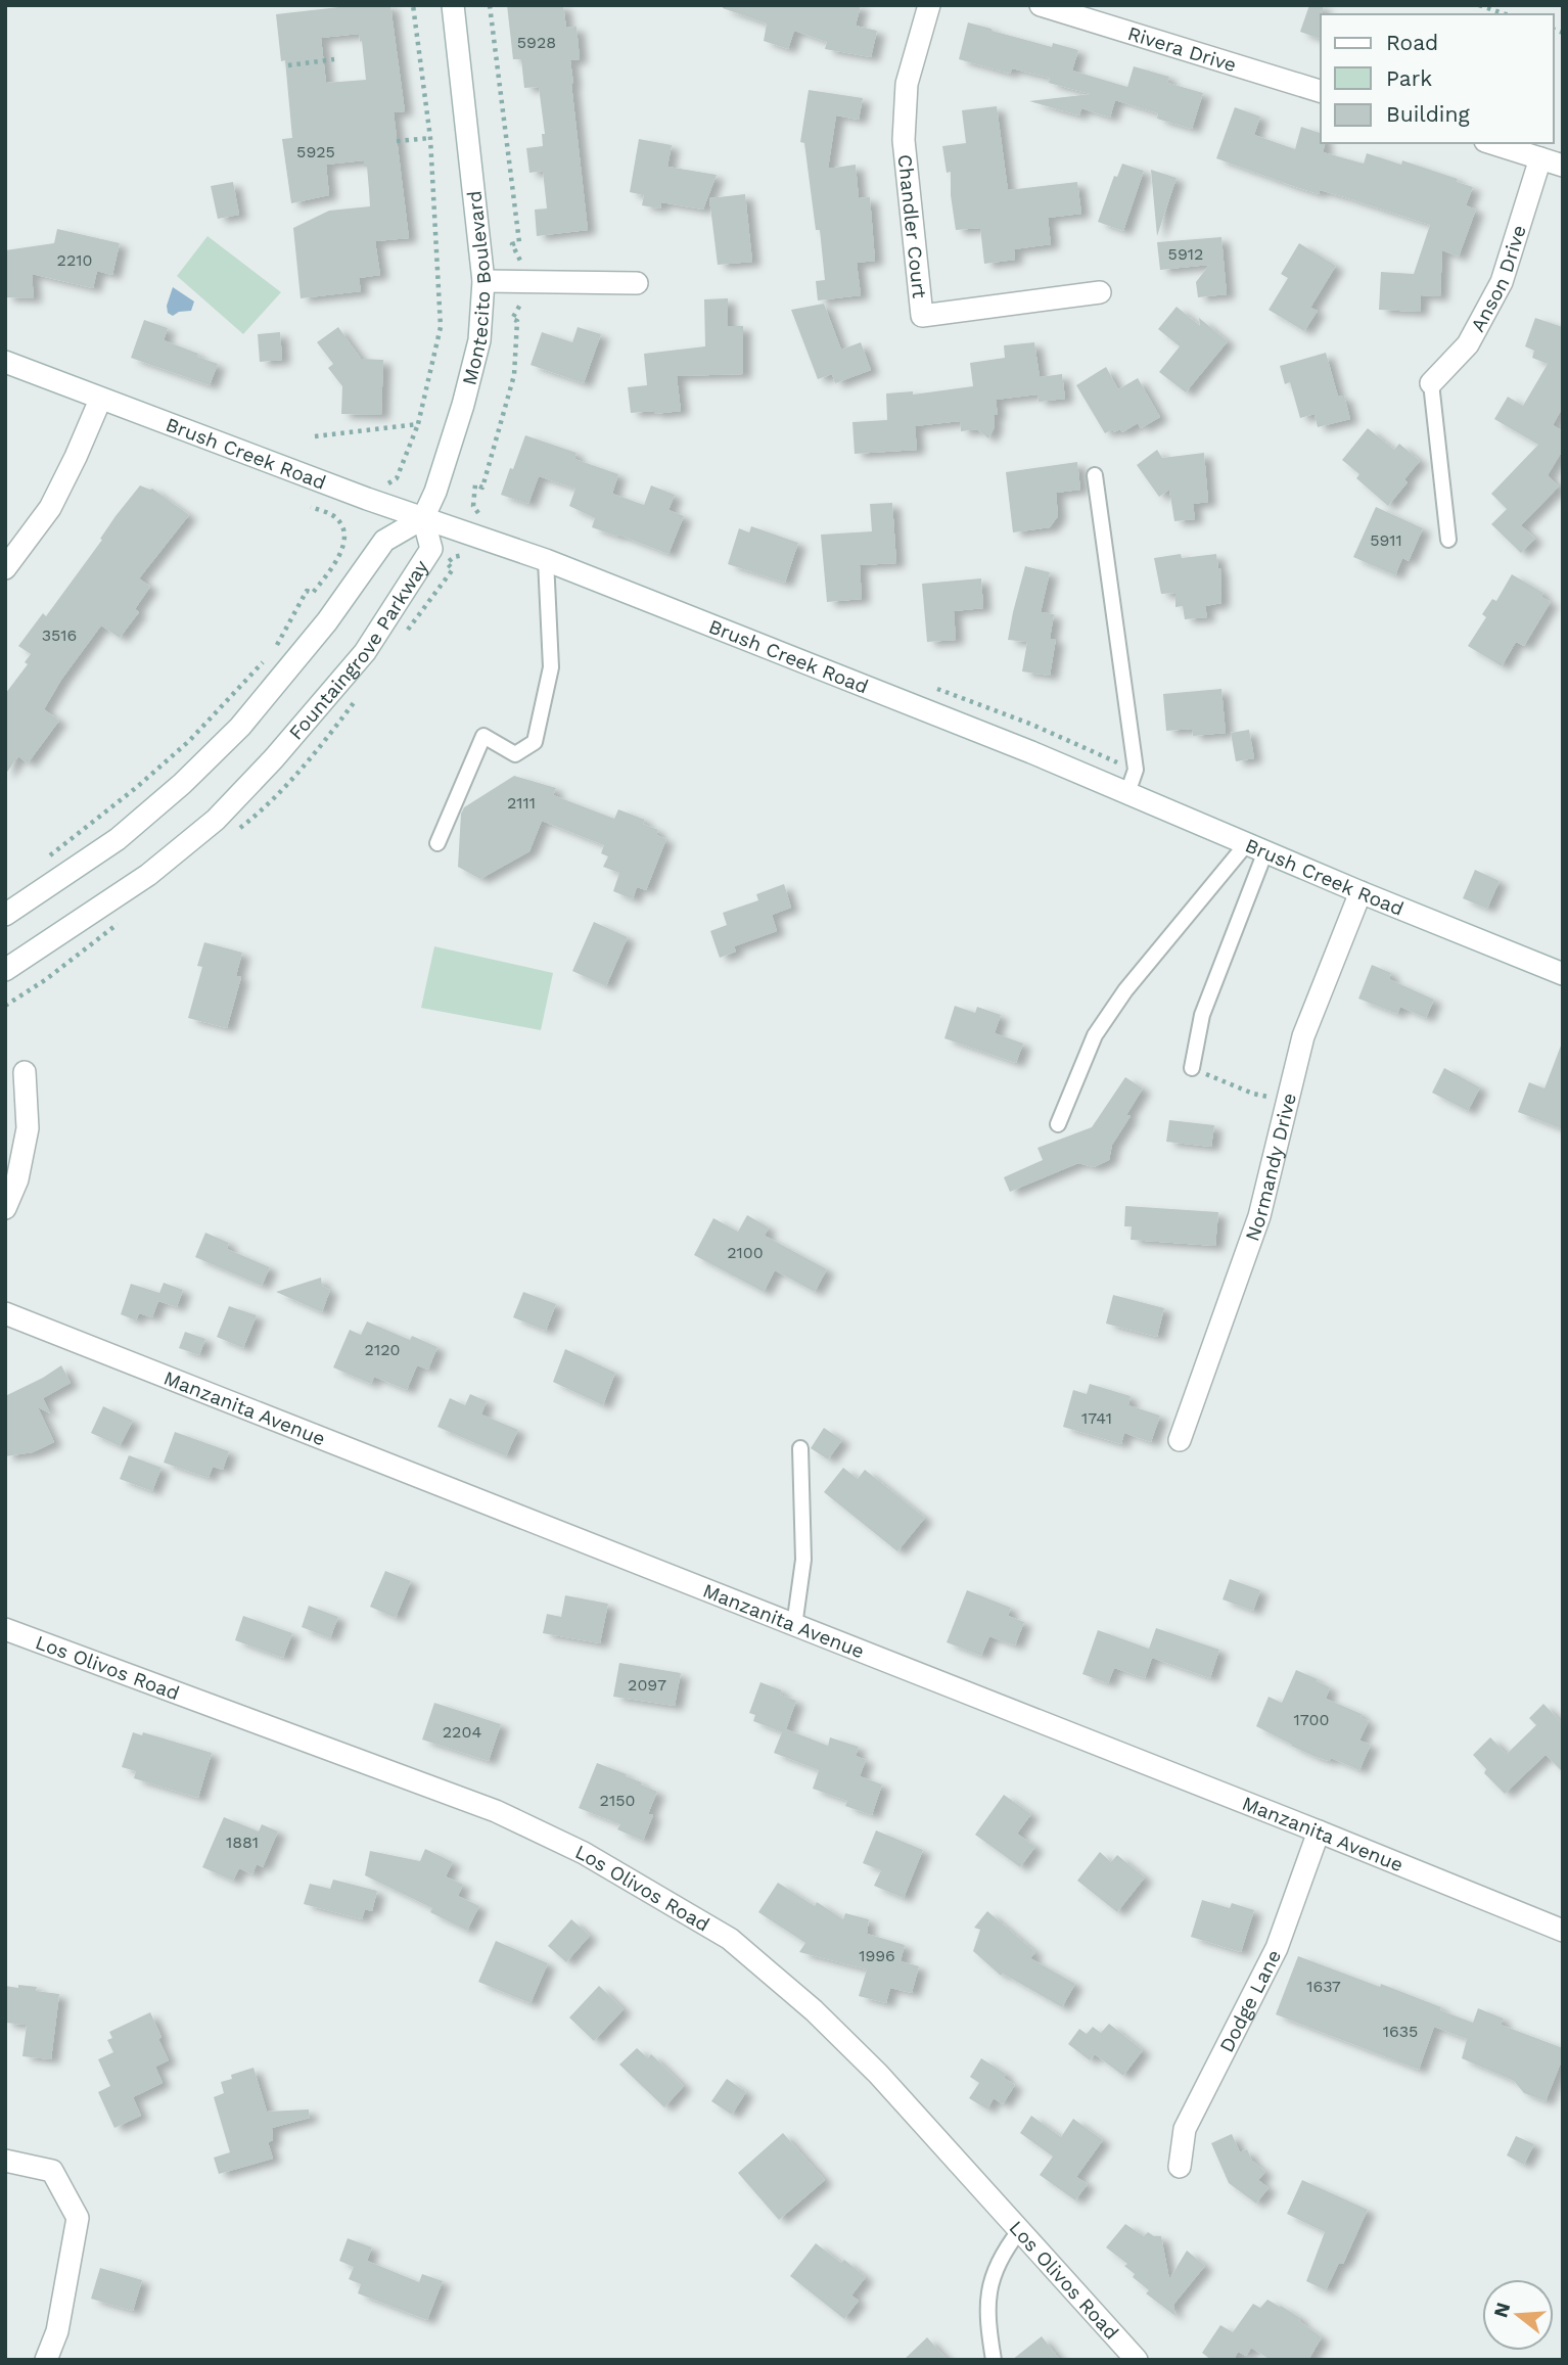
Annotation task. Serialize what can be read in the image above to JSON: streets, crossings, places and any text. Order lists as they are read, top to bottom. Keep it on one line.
{"streets":{"street":["Rivera Drive","Chandler Court","Anson Drive","Montecito Boulevard","Brush Creek Road","Fountaingrove Parkway","Normandy Drive","Manzanita Avenue","Los Olivos Road","Dodge Lane"]},"crossings":[["Montecito Boulevard","Brush Creek Road"],["Montecito Boulevard","Fountaingrove Parkway"],["Brush Creek Road","Fountaingrove Parkway"],["Brush Creek Road","Normandy Drive"],["Manzanita Avenue","Dodge Lane"]],"house_numbers":["5928","5925","5912","2210","5911","3516","2111","2100","2120","1741","2097","1700","2204","2150","1881","1996","1637","1635"],"legend":["Road","Park","Building"],"north":"left"}
